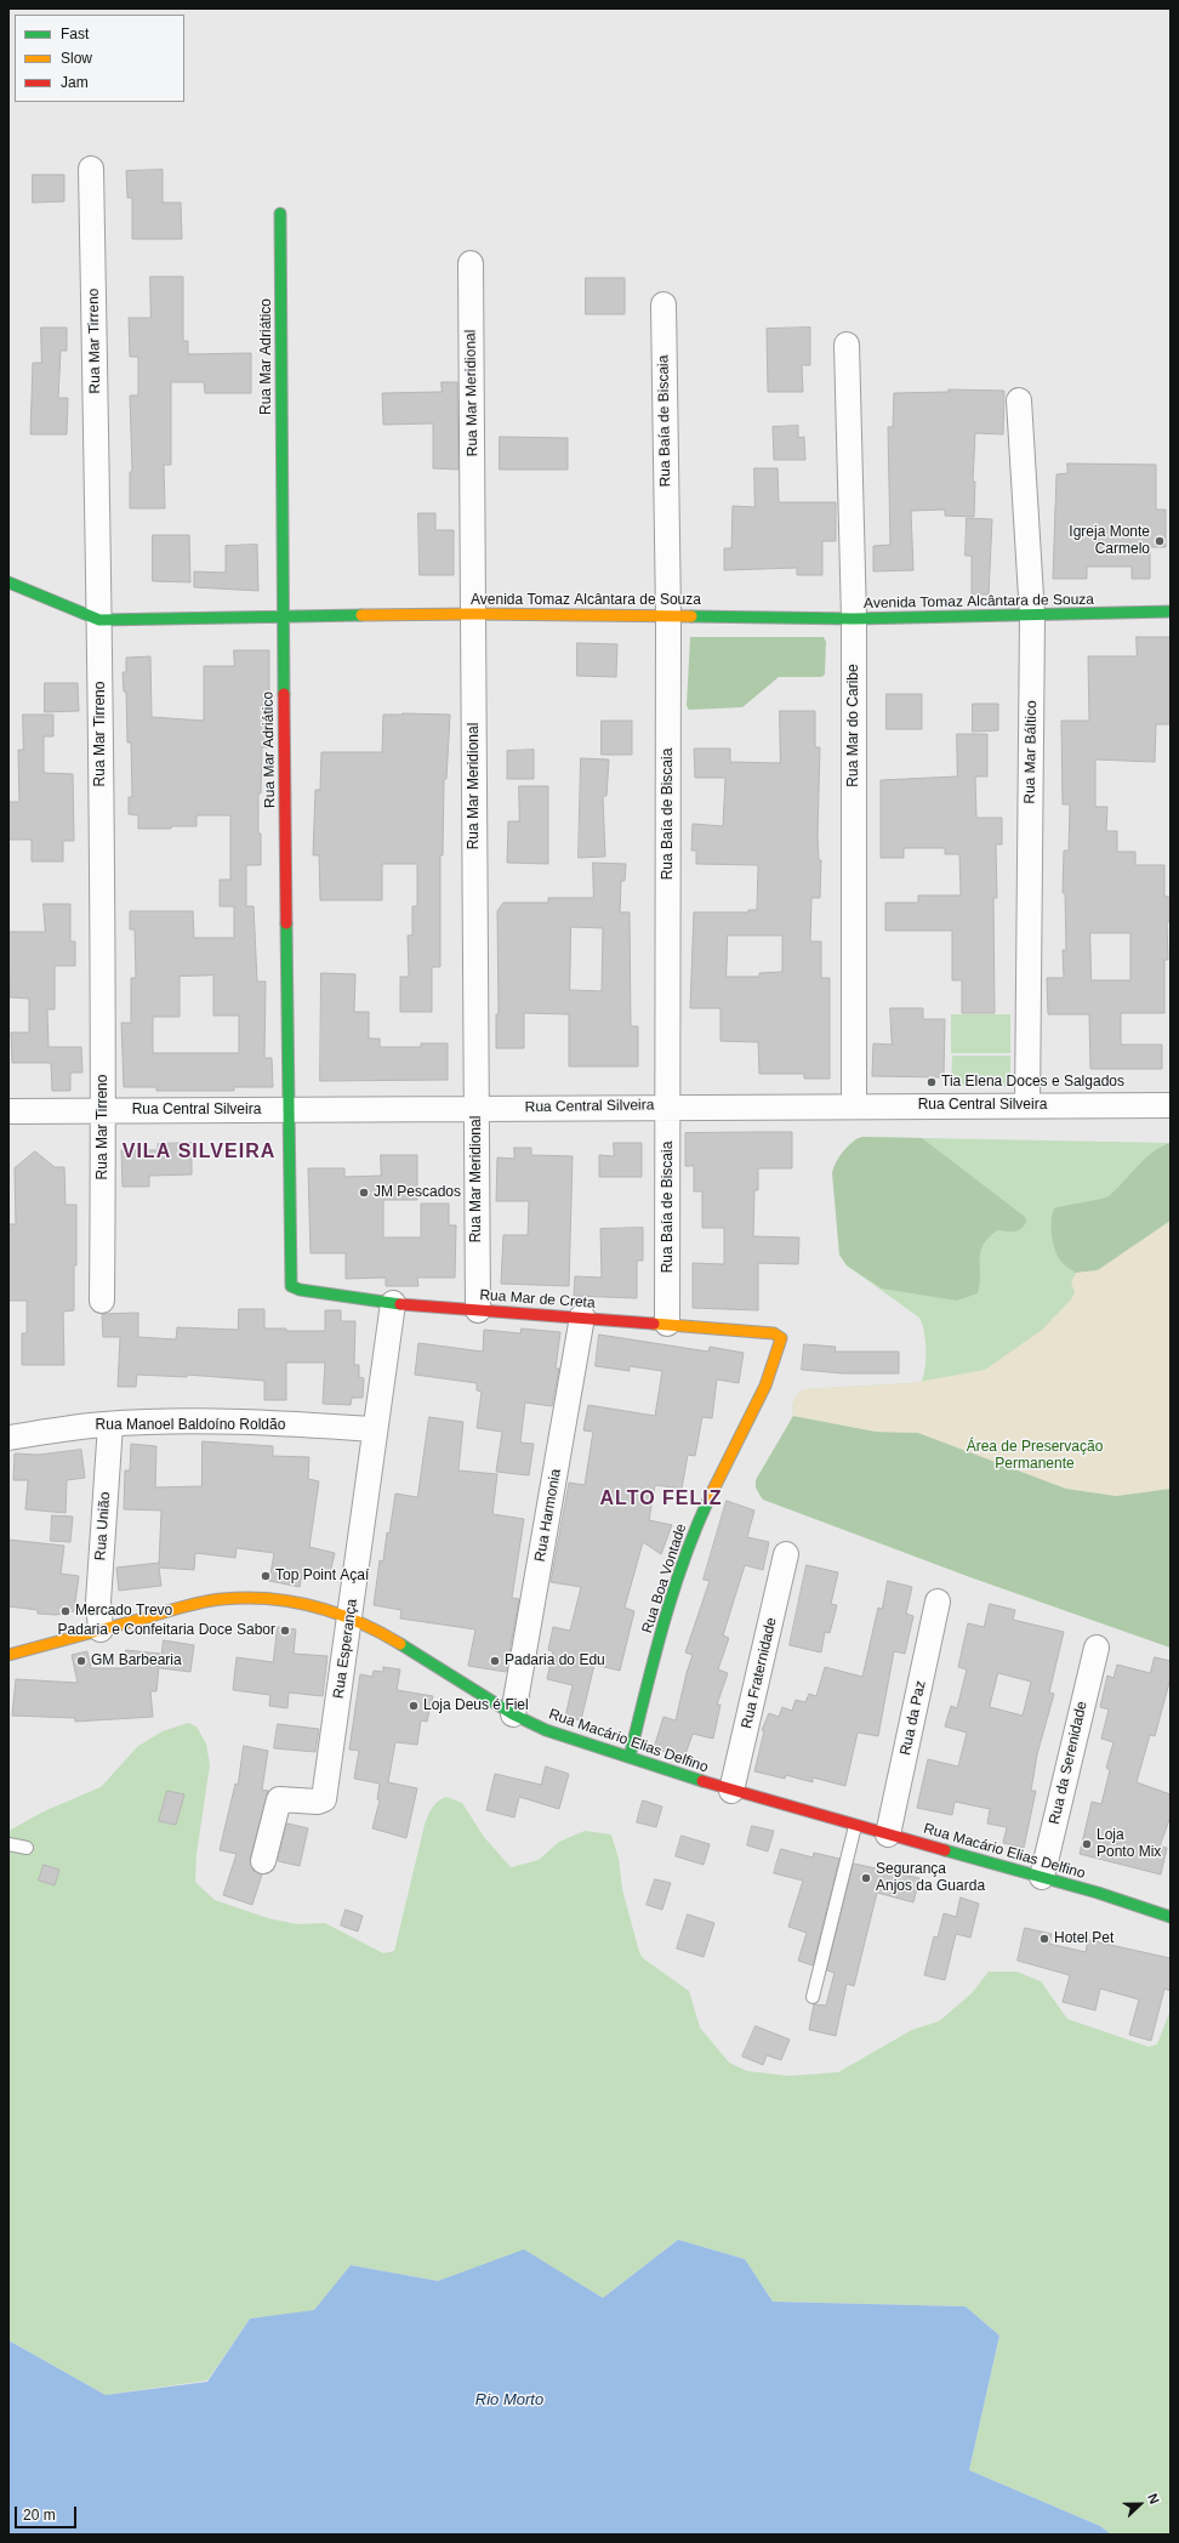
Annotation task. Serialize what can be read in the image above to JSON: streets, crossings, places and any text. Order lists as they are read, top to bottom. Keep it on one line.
{"streets":{"street":["Rua Mar Tirreno","Rua Mar Adriático","Rua Mar Meridional","Rua Baía de Biscaia","Avenida Tomaz Alcântara de Souza","Rua Mar do Caribe","Rua Mar Báltico","Rua Central Silveira","Rua Mar de Creta","Rua Manoel Baldoíno Roldão","Rua Harmonia","Rua União","Rua Boa Vontade","Rua Esperança","Rua Fraternidade","Rua da Paz","Rua Macário Elias Delfino","Rua da Serenidade"]},"crossings":[["Rua Mar Tirreno","Avenida Tomaz Alcântara de Souza"],["Rua Mar Tirreno","Rua Central Silveira"],["Rua Mar Adriático","Avenida Tomaz Alcântara de Souza"],["Rua Mar Adriático","Rua Central Silveira"],["Rua Mar Adriático","Rua Mar de Creta"],["Rua Mar Meridional","Avenida Tomaz Alcântara de Souza"],["Rua Mar Meridional","Rua Central Silveira"],["Rua Mar Meridional","Rua Mar de Creta"],["Rua Baía de Biscaia","Avenida Tomaz Alcântara de Souza"],["Rua Baía de Biscaia","Rua Central Silveira"],["Rua Baía de Biscaia","Rua Mar de Creta"],["Avenida Tomaz Alcântara de Souza","Rua Mar do Caribe"],["Avenida Tomaz Alcântara de Souza","Rua Mar Báltico"],["Rua Mar do Caribe","Rua Central Silveira"],["Rua Mar Báltico","Rua Central Silveira"],["Rua Mar de Creta","Rua Harmonia"],["Rua Mar de Creta","Rua Boa Vontade"],["Rua Mar de Creta","Rua Esperança"],["Rua Manoel Baldoíno Roldão","Rua União"],["Rua Manoel Baldoíno Roldão","Rua Esperança"],["Rua Harmonia","Rua Macário Elias Delfino"],["Rua União","Rua Macário Elias Delfino"],["Rua Boa Vontade","Rua Macário Elias Delfino"],["Rua Esperança","Rua Macário Elias Delfino"],["Rua Fraternidade","Rua Macário Elias Delfino"],["Rua da Paz","Rua Macário Elias Delfino"],["Rua Macário Elias Delfino","Rua da Serenidade"]],"districts":["VILA SILVEIRA","ALTO FELIZ"],"water":["Rio Morto"],"parks":["Área de Preservação Permanente"],"places":["Igreja Monte Carmelo","Tia Elena Doces e Salgados","JM Pescados","Top Point Açaí","Mercado Trevo","Padaria e Confeitaria Doce Sabor","GM Barbearia","Padaria do Edu","Loja Deus é Fiel","Loja Ponto Mix","Segurança Anjos da Guarda","Hotel Pet"],"legend":["Fast","Slow","Jam"],"scale_bar":"20 m","north":"right"}
